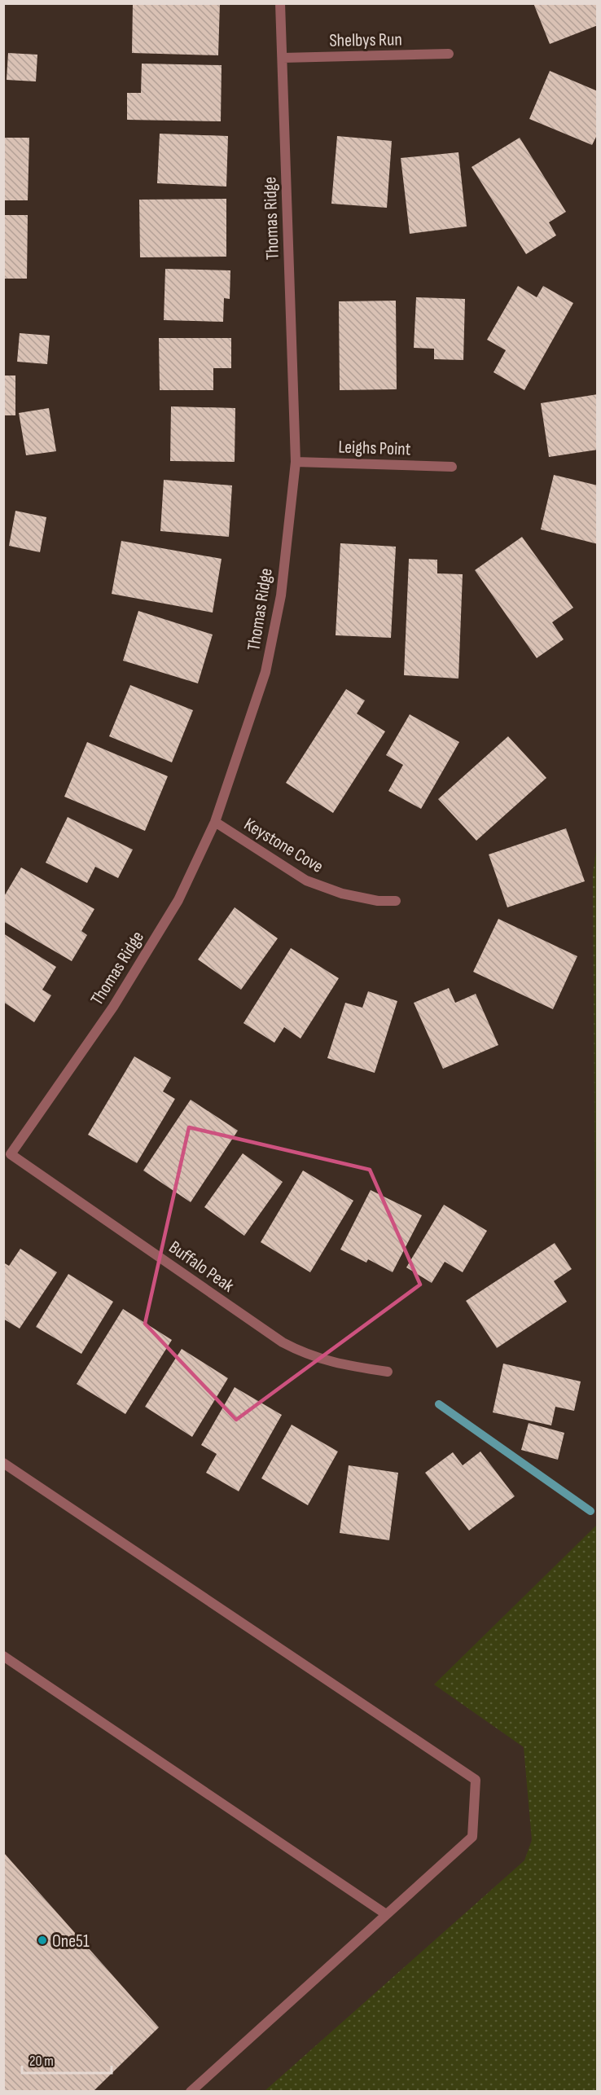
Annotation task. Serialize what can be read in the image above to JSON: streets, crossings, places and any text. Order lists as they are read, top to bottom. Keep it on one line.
{"streets":{"street":["Shelbys Run","Thomas Ridge","Leighs Point","Keystone Cove","Buffalo Peak"]},"crossings":[["Shelbys Run","Thomas Ridge"],["Thomas Ridge","Leighs Point"],["Thomas Ridge","Keystone Cove"],["Thomas Ridge","Buffalo Peak"]],"places":["One51"],"scale_bar":"20 m"}
